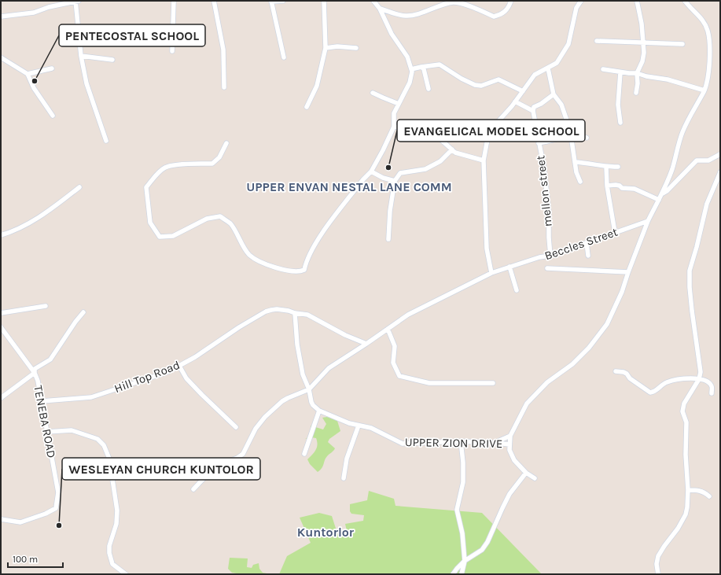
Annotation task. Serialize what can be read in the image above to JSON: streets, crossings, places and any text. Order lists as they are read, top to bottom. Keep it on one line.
{"streets":{"street":["mellon street","Beccles Street","Hill Top Road","TENEBA ROAD","UPPER ZION DRIVE"]},"crossings":[["mellon street","Beccles Street"],["Beccles Street","Hill Top Road"],["Hill Top Road","TENEBA ROAD"]],"districts":["UPPER ENVAN NESTAL LANE COMM","Kuntorlor"],"places":["PENTECOSTAL SCHOOL","EVANGELICAL MODEL SCHOOL","WESLEYAN CHURCH KUNTOLOR"],"scale_bar":"100 m"}
